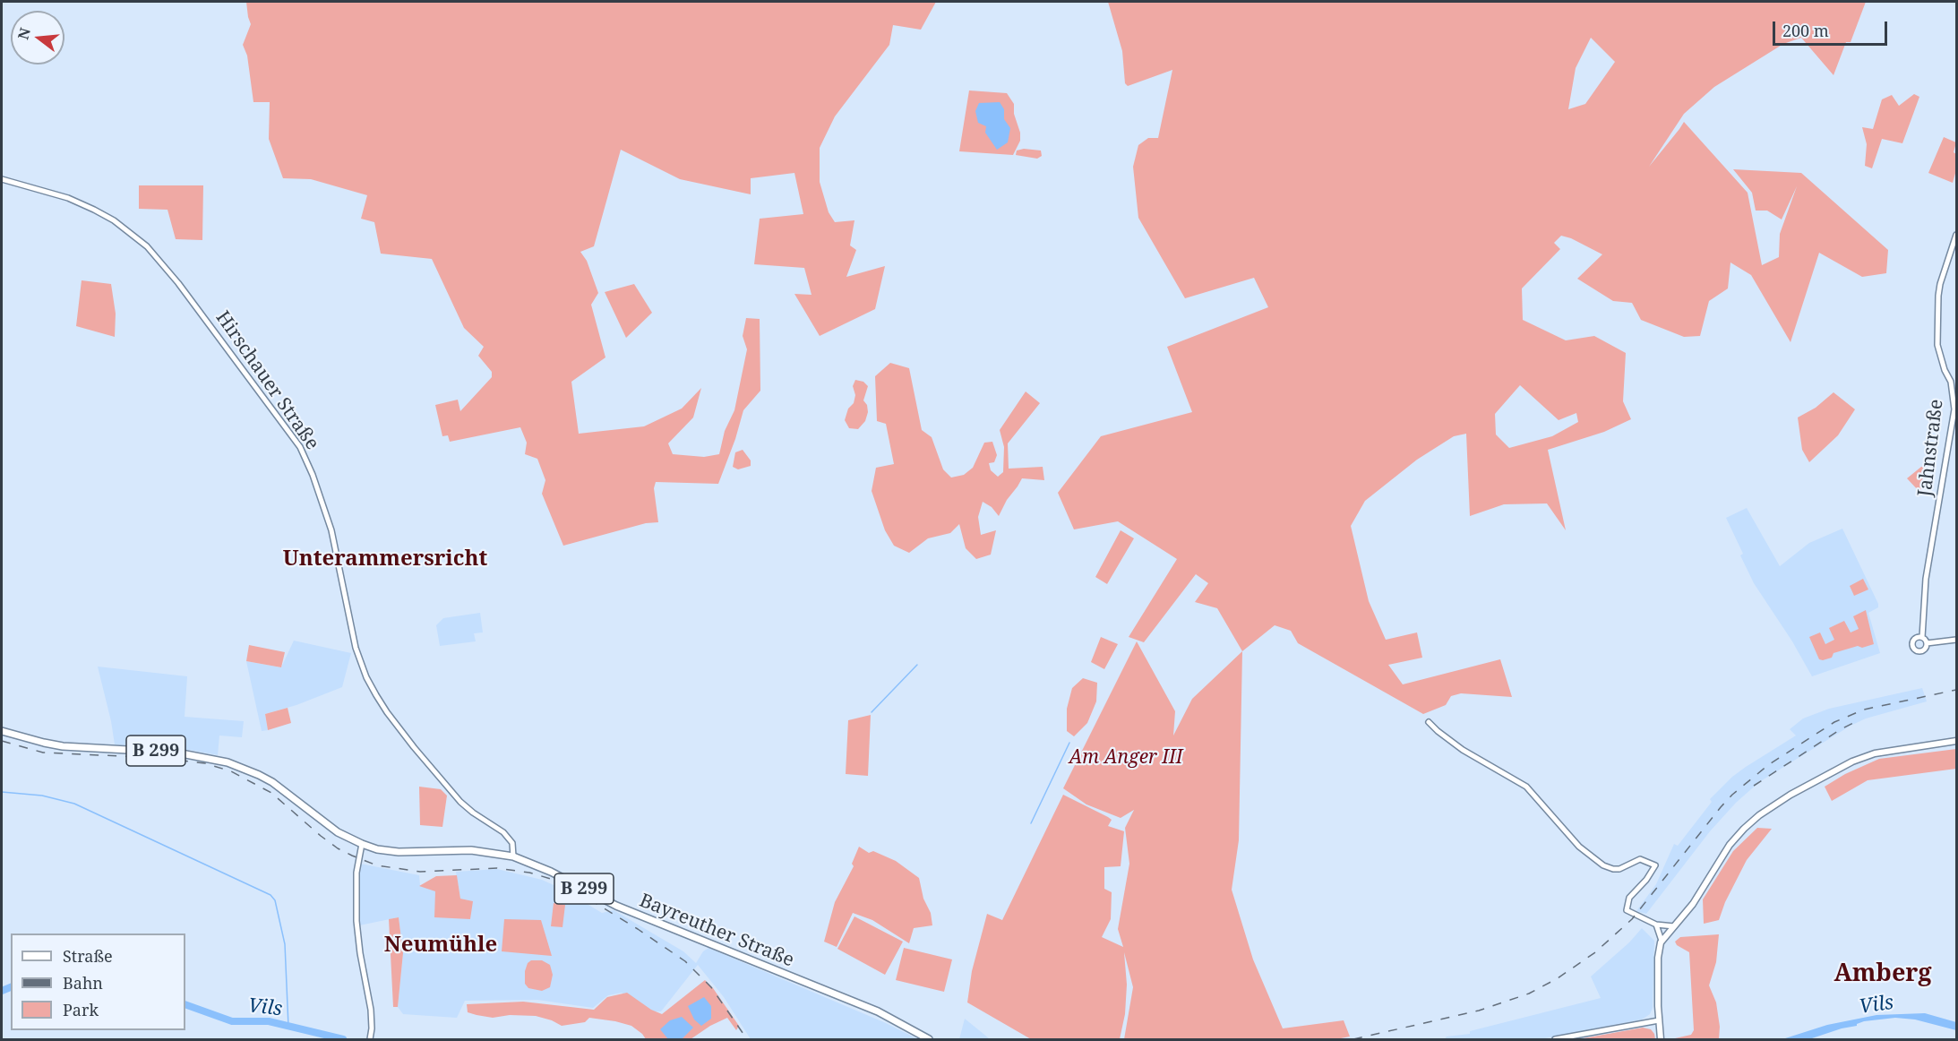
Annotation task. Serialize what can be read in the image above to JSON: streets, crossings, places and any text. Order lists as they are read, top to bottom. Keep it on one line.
{"streets":{"main road":["B 299","Bayreuther Straße"],"street":["Hirschauer Straße","Jahnstraße"]},"crossings":[["Hirschauer Straße","Bayreuther Straße"]],"districts":["Unterammersricht","Neumühle","Amberg"],"water":["Vils"],"parks":["Am Anger III"],"legend":["Straße","Bahn","Park"],"scale_bar":"200 m","north":"left"}
